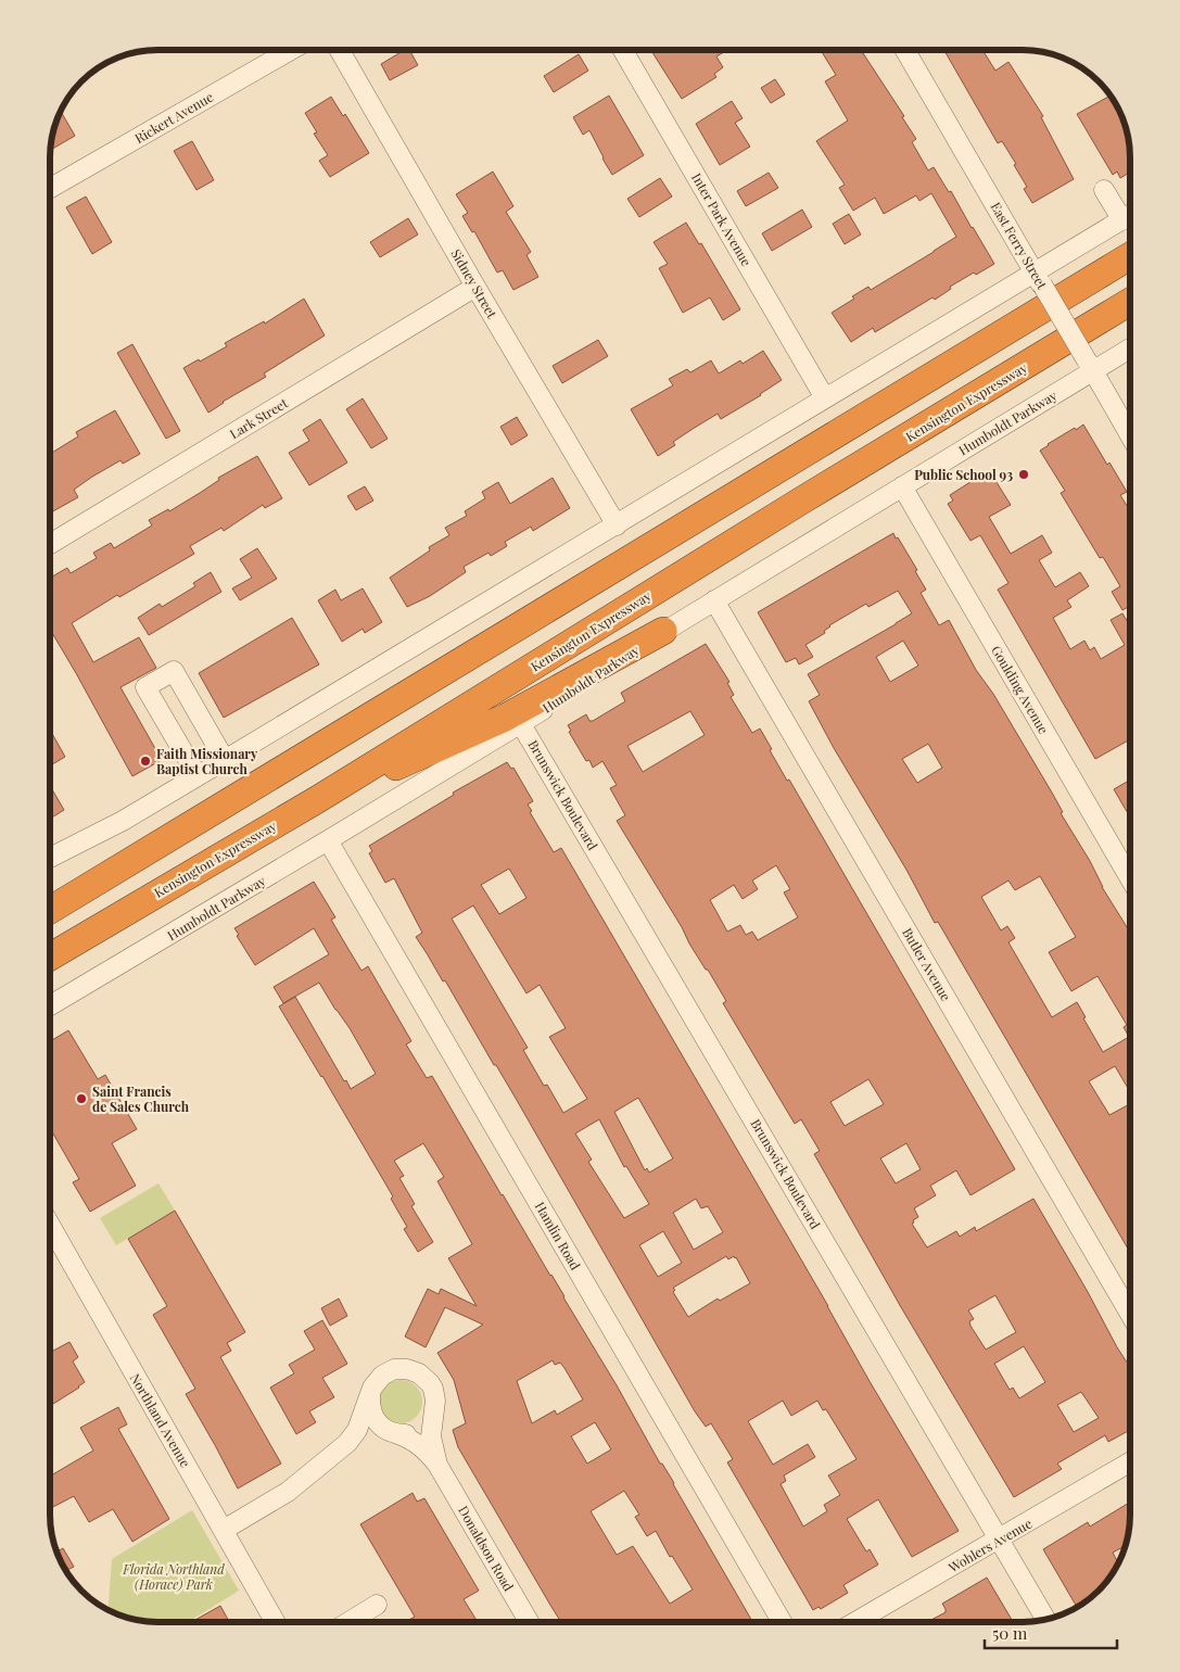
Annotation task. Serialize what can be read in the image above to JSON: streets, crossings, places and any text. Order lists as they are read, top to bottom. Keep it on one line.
{"streets":{"highway":["Kensington Expressway"],"street":["Rickert Avenue","Inter Park Avenue","East Ferry Street","Sidney Street","Lark Street","Humboldt Parkway","Goulding Avenue","Brunswick Boulevard","Butler Avenue","Hamlin Road","Northland Avenue","Wohlers Avenue","Donaldson Road"]},"crossings":[["East Ferry Street","Humboldt Parkway"],["Sidney Street","Lark Street"],["Humboldt Parkway","Goulding Avenue"],["Humboldt Parkway","Brunswick Boulevard"],["Humboldt Parkway","Butler Avenue"],["Humboldt Parkway","Hamlin Road"],["Brunswick Boulevard","Wohlers Avenue"],["Northland Avenue","Donaldson Road"]],"parks":["Florida Northland (Horace) Park"],"places":["Public School 93","Faith Missionary Baptist Church","Saint Francis de Sales Church"],"scale_bar":"50 m"}
